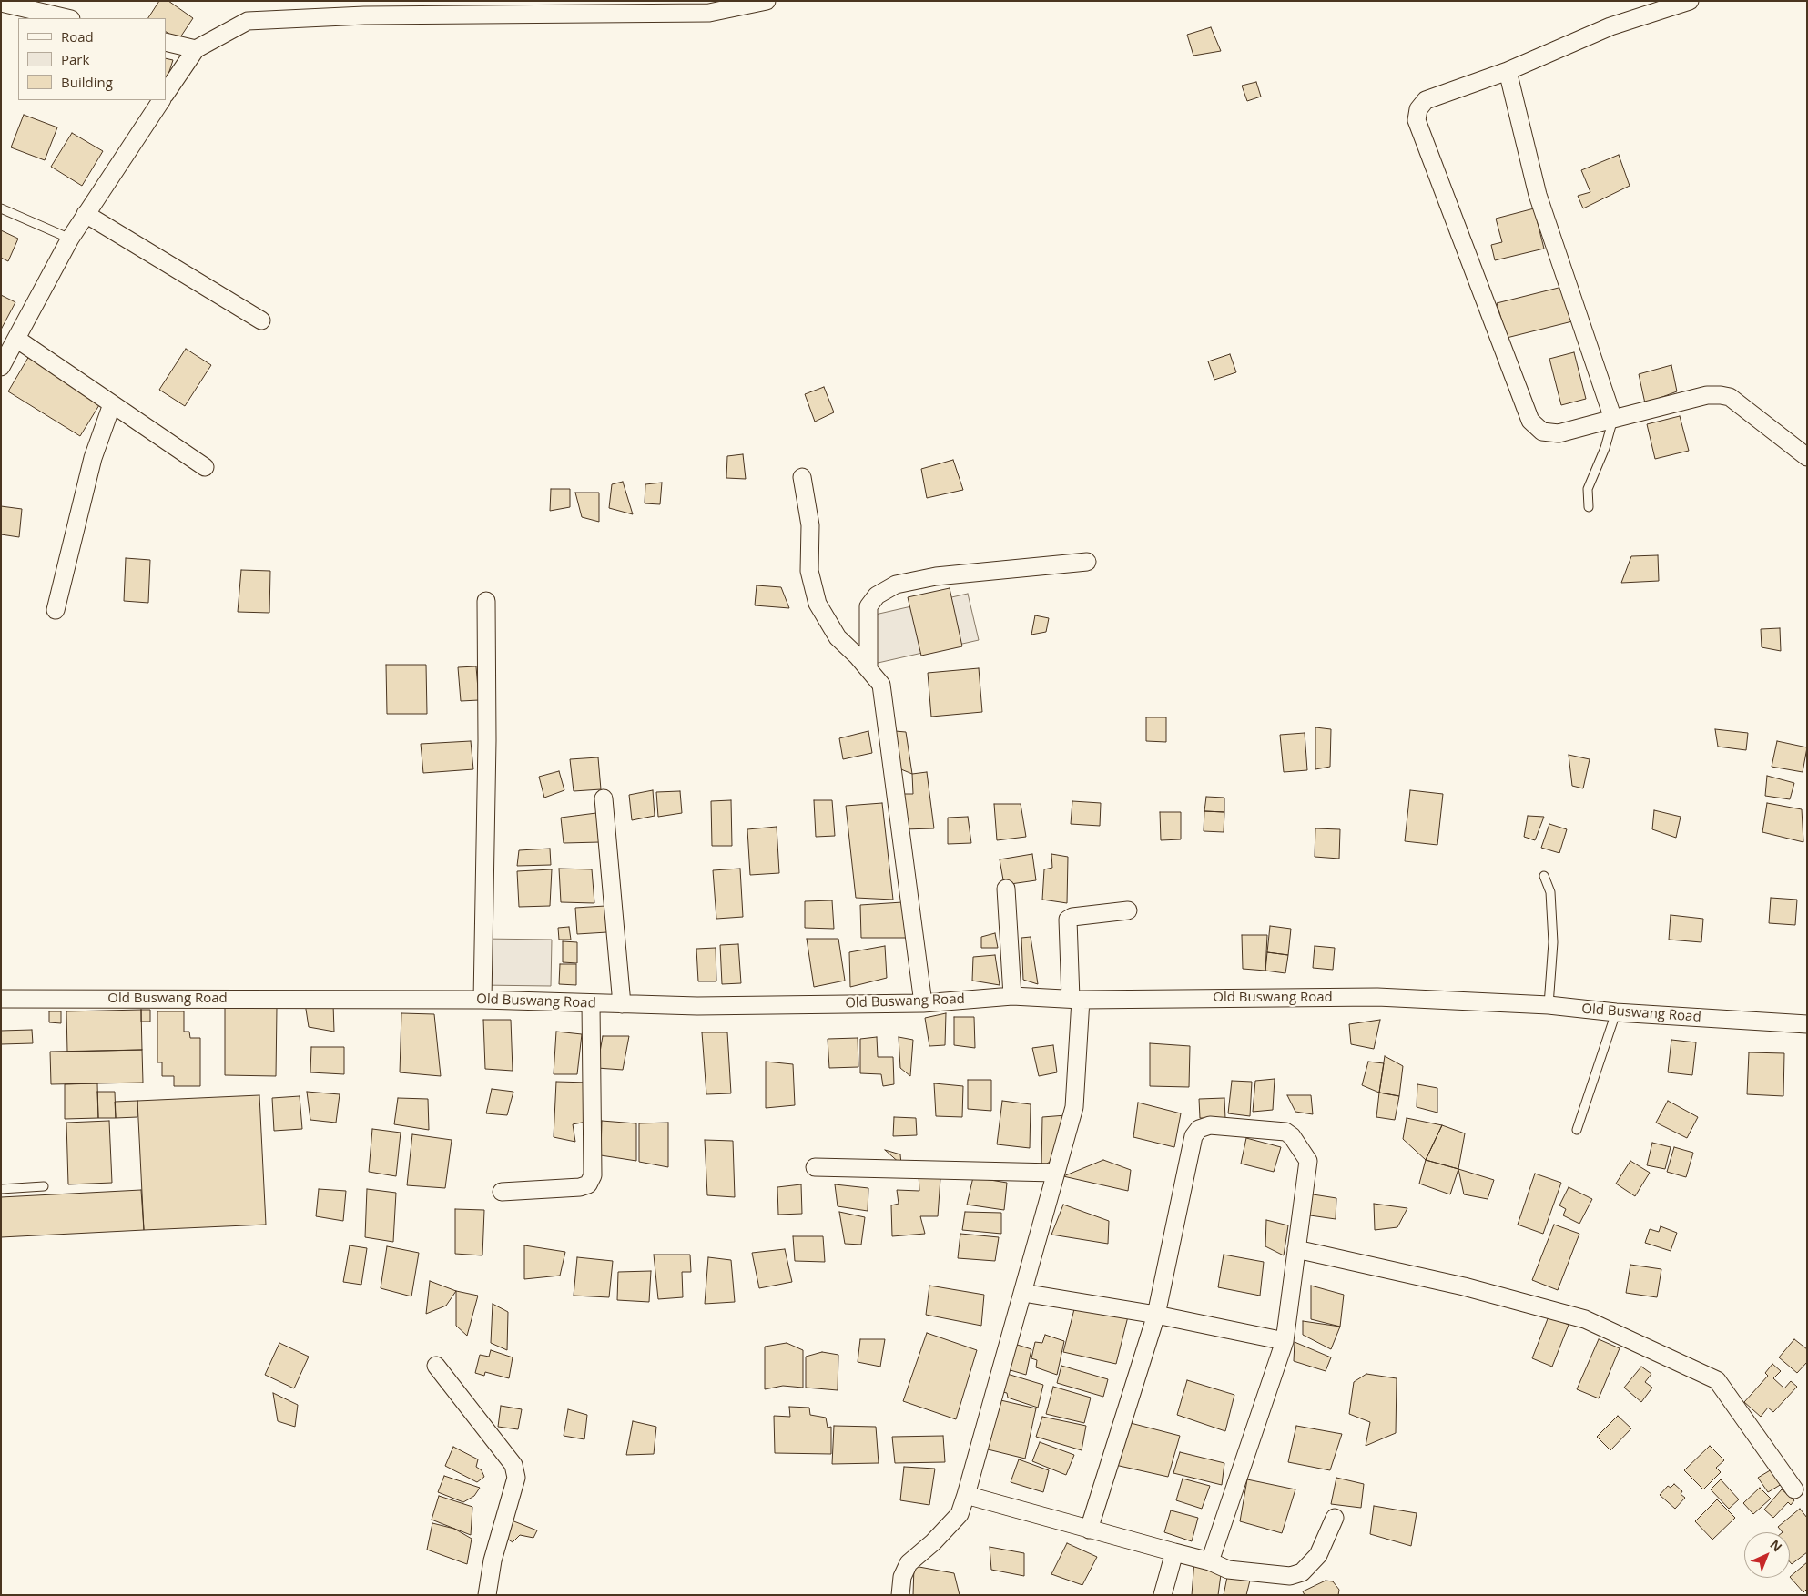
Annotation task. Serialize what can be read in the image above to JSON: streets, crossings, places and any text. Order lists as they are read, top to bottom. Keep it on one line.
{"streets":{"street":["Old Buswang Road"]},"legend":["Road","Park","Building"],"north":"top right"}
